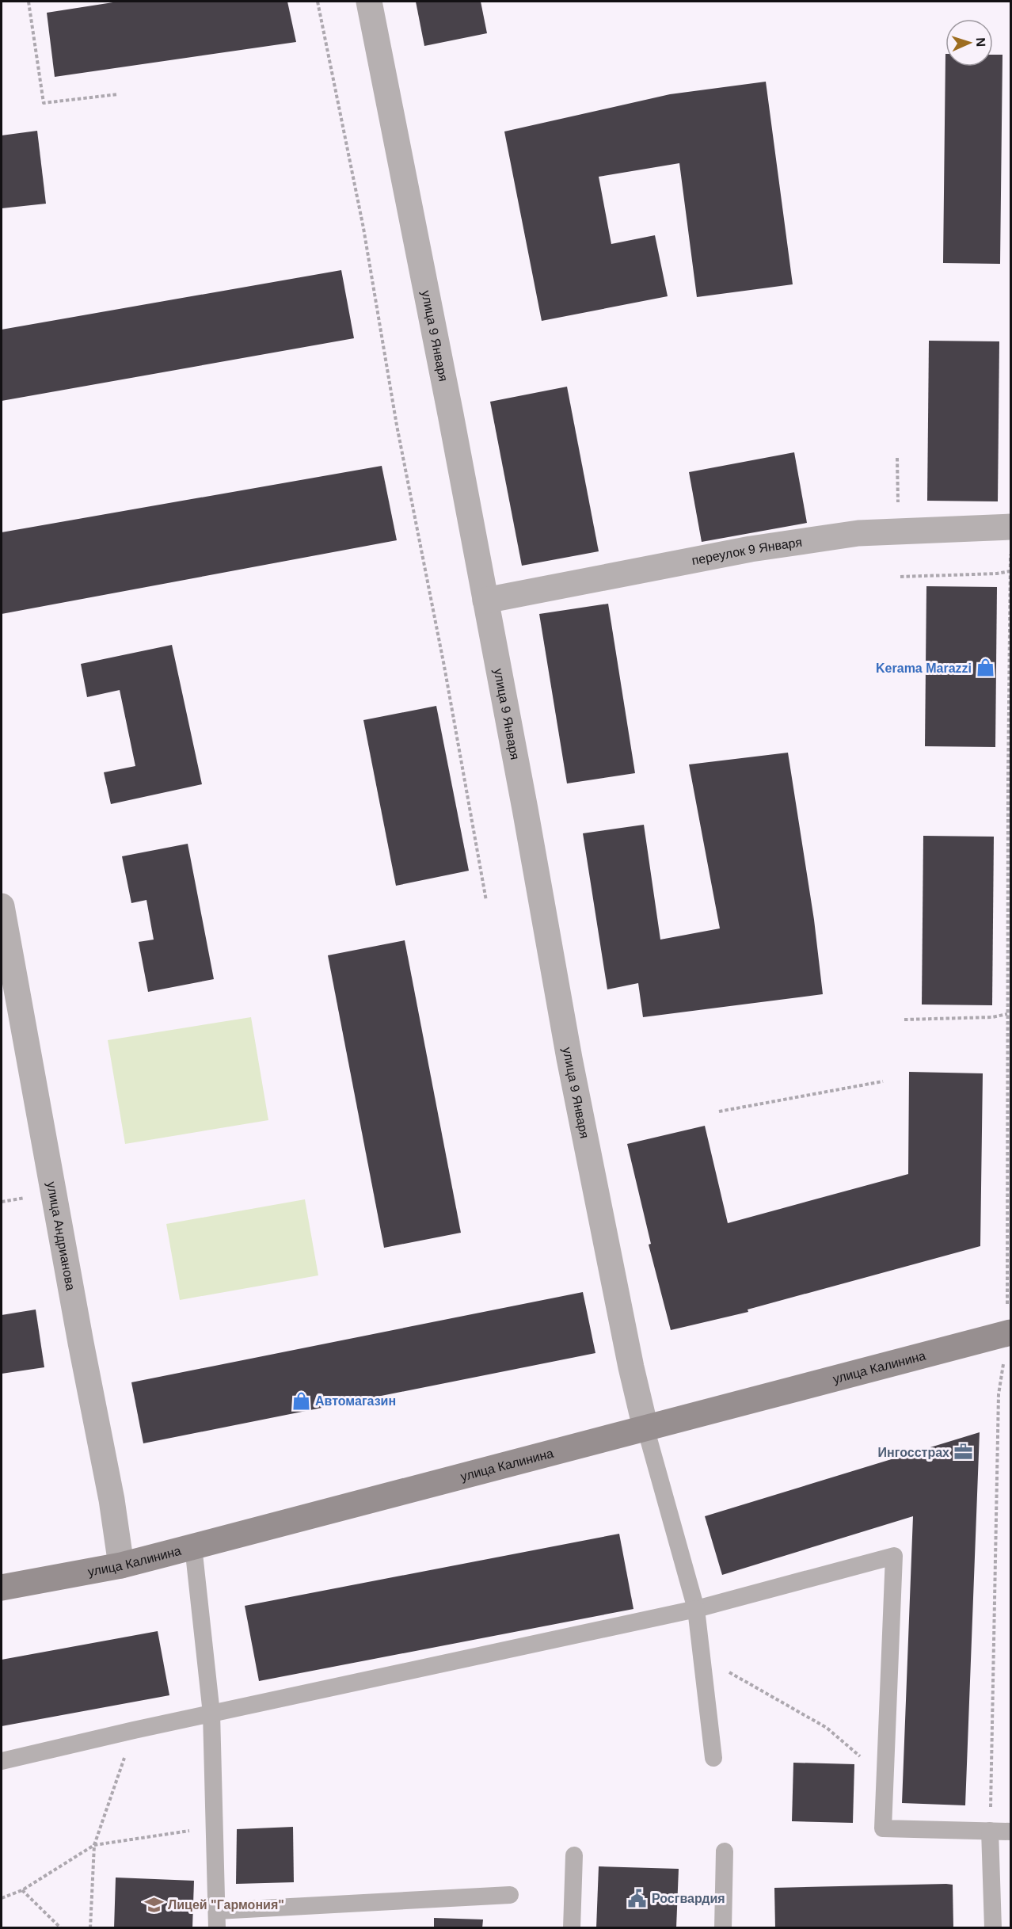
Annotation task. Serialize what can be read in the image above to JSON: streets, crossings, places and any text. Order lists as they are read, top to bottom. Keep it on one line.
{"streets":{"main road":["улица Калинина"],"street":["улица 9 Января","переулок 9 Января","улица Андрианова"]},"crossings":[["улица 9 Января","переулок 9 Января"],["улица 9 Января","улица Калинина"],["улица Андрианова","улица Калинина"]],"places":{"shop":["Kerama Marazzi","Автомагазин"],"office":["Ингосстрах"],"public building":["Росгвардия"],"school or university":["Лицей \"Гармония\""]},"north":"right"}
